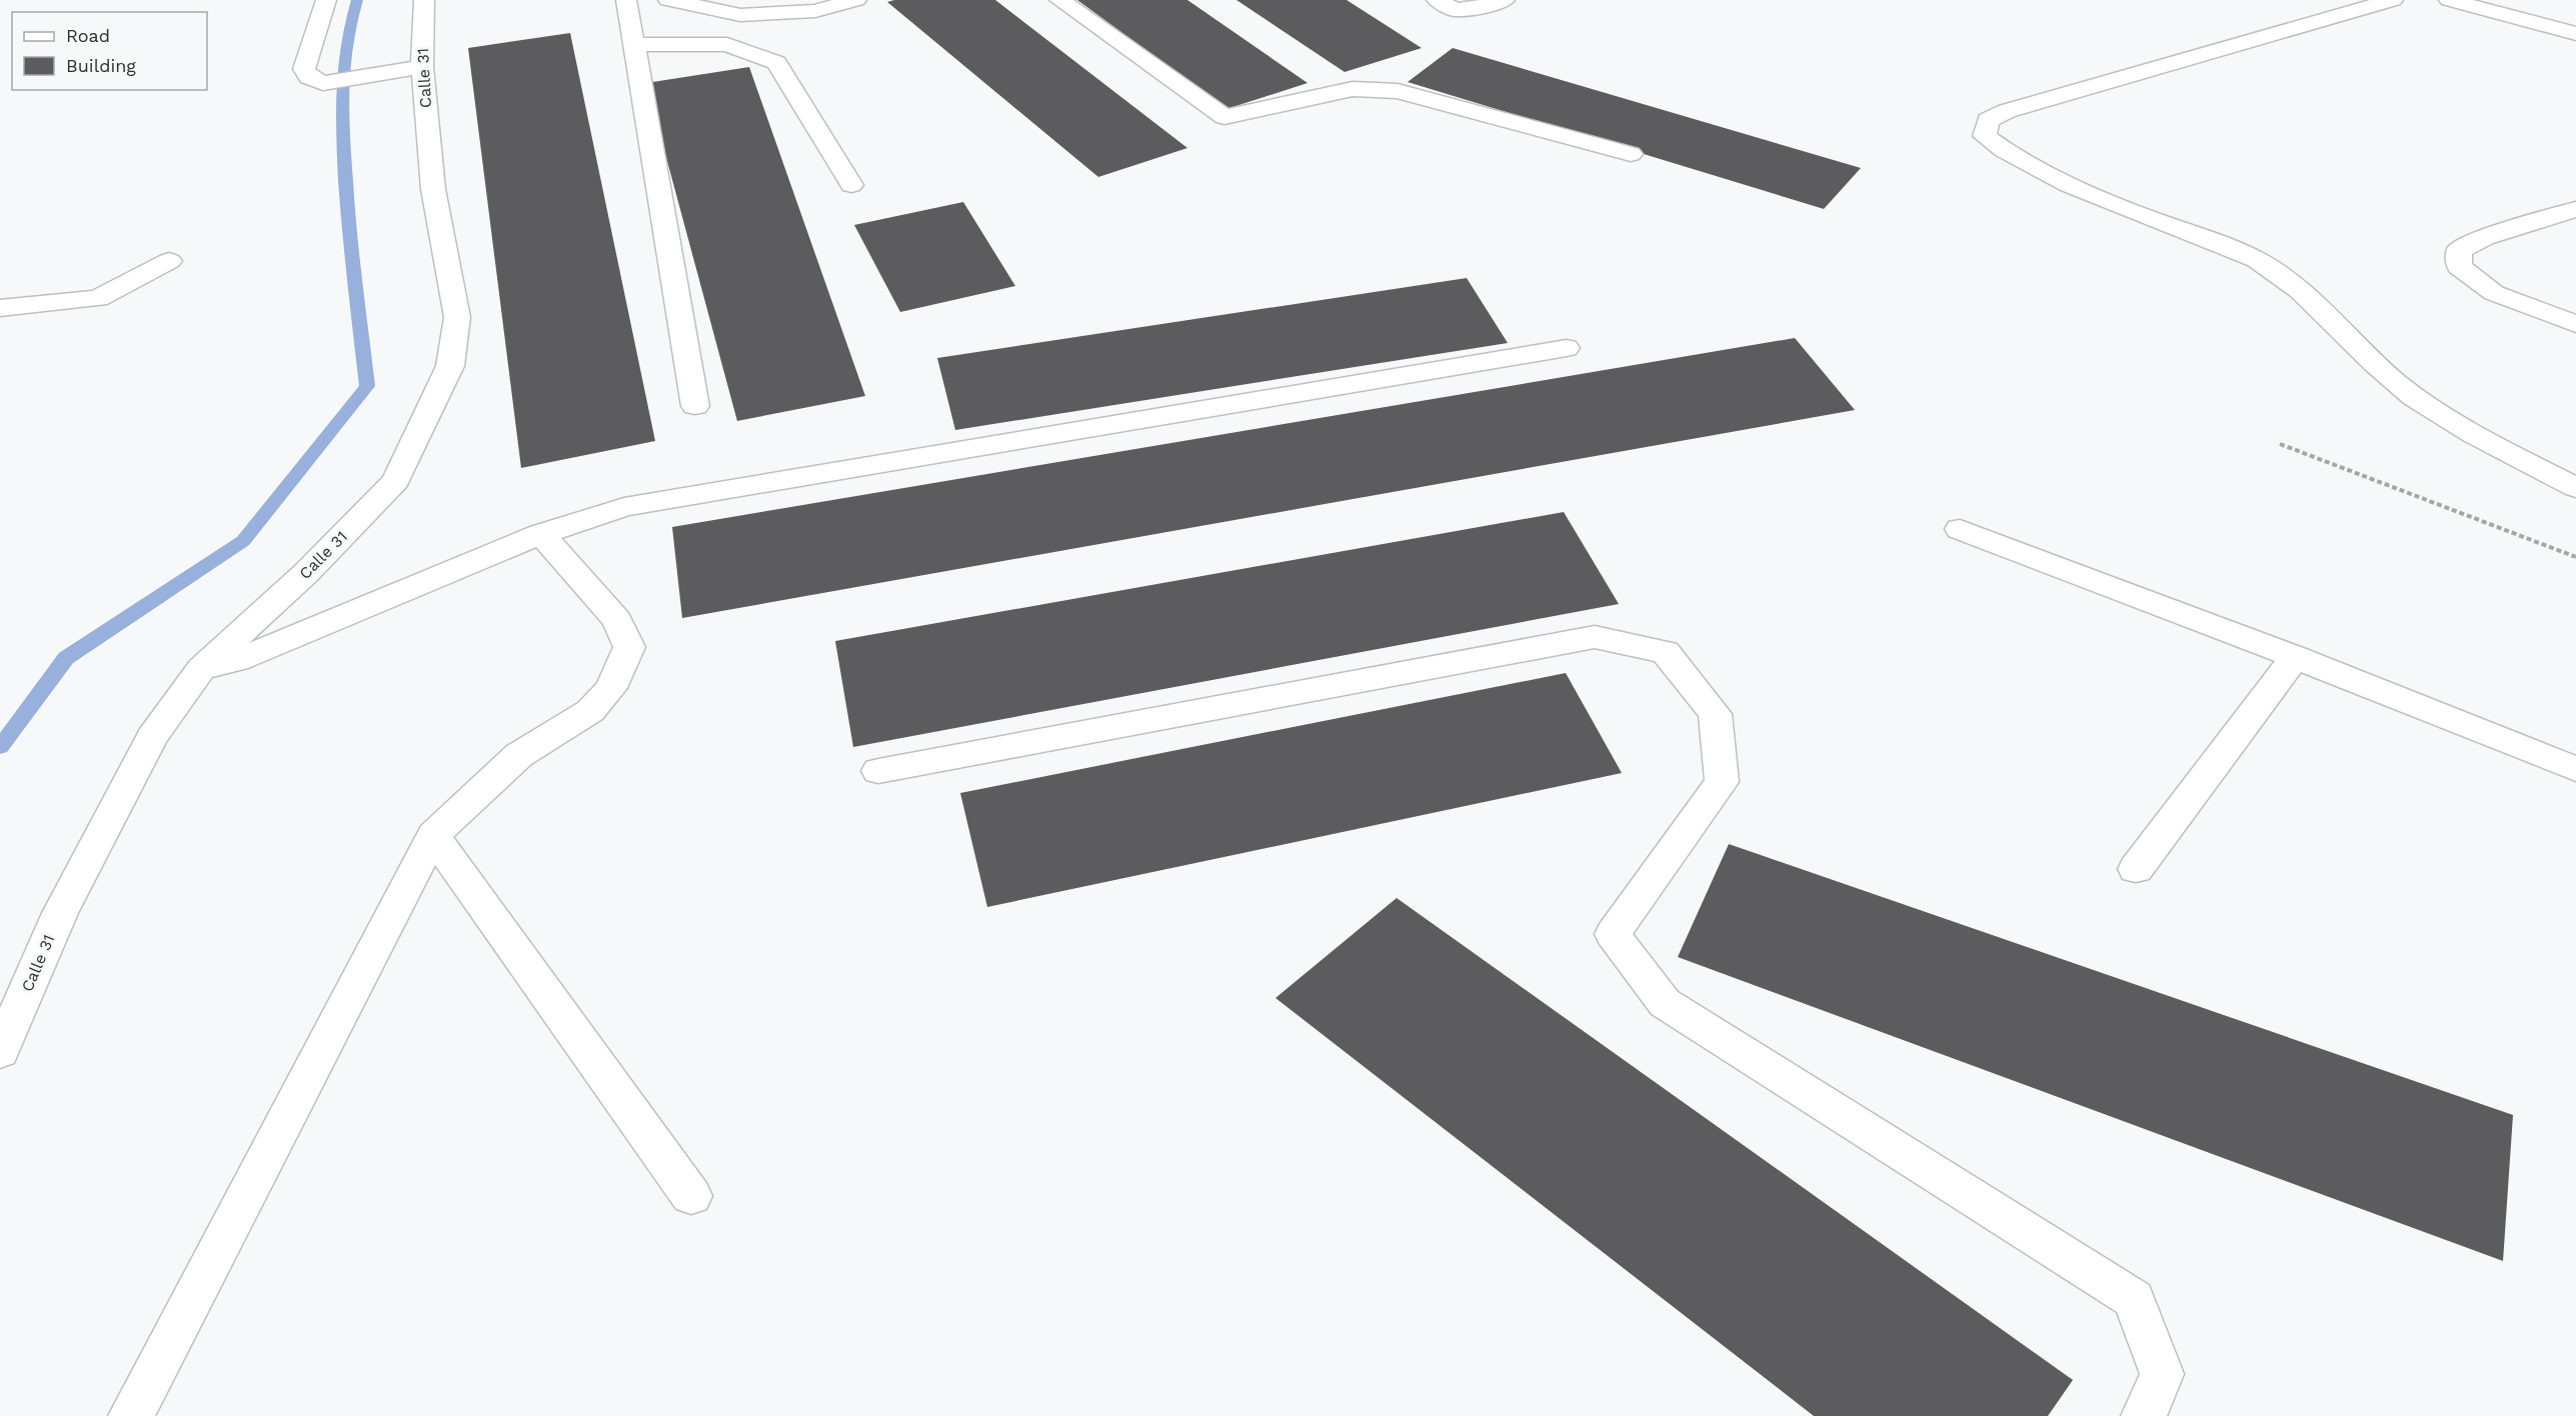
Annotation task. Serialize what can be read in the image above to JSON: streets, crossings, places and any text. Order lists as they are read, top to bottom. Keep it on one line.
{"streets":{"street":["Calle 31"]},"legend":["Road","Building"]}
